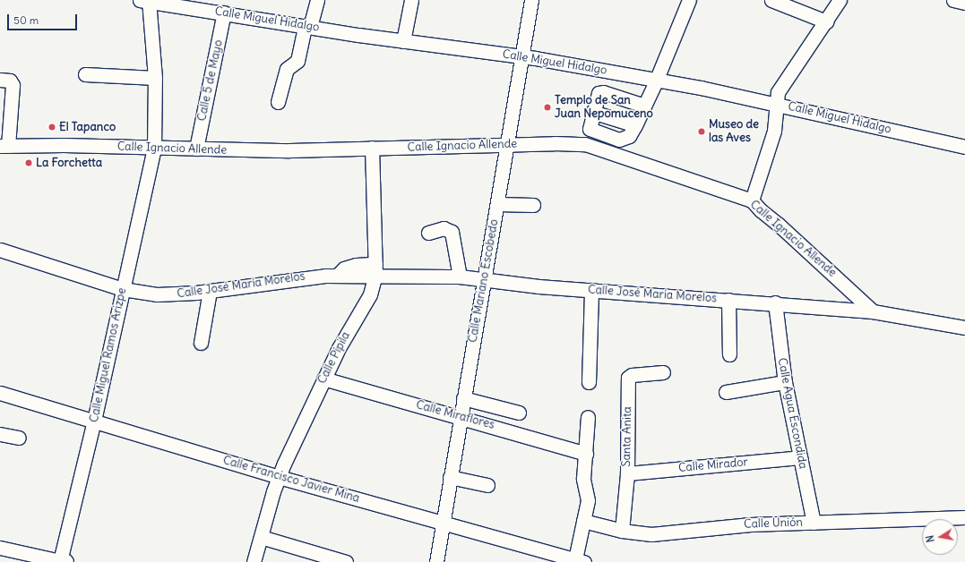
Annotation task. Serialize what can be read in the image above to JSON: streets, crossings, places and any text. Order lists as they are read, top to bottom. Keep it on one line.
{"streets":{"street":["Calle Miguel Hidalgo","Calle 5 de Mayo","Calle Ignacio Allende","Calle Mariano Escobedo","Calle José María Morelos","Calle Miguel Ramos Arizpe","Calle Pípila","Calle Agua Escondida","Calle Miraflores","Santa Anita","Calle Mirador","Calle Francisco Javier Mina","Calle Unión"]},"crossings":[["Calle Miguel Hidalgo","Calle 5 de Mayo"],["Calle Miguel Hidalgo","Calle Mariano Escobedo"],["Calle Miguel Hidalgo","Calle Miguel Ramos Arizpe"],["Calle 5 de Mayo","Calle Ignacio Allende"],["Calle Ignacio Allende","Calle Mariano Escobedo"],["Calle Ignacio Allende","Calle José María Morelos"],["Calle Ignacio Allende","Calle Miguel Ramos Arizpe"],["Calle Ignacio Allende","Calle Pípila"],["Calle Mariano Escobedo","Calle José María Morelos"],["Calle Mariano Escobedo","Calle Miraflores"],["Calle Mariano Escobedo","Calle Francisco Javier Mina"],["Calle José María Morelos","Calle Miguel Ramos Arizpe"],["Calle José María Morelos","Calle Pípila"],["Calle José María Morelos","Calle Agua Escondida"],["Calle Miguel Ramos Arizpe","Calle Francisco Javier Mina"],["Calle Pípila","Calle Miraflores"],["Calle Pípila","Calle Francisco Javier Mina"],["Calle Agua Escondida","Calle Mirador"],["Calle Agua Escondida","Calle Unión"],["Santa Anita","Calle Mirador"],["Santa Anita","Calle Unión"]],"places":["Templo de San Juan Nepomuceno","El Tapanco","Museo de las Aves","La Forchetta"],"scale_bar":"50 m","north":"left"}
